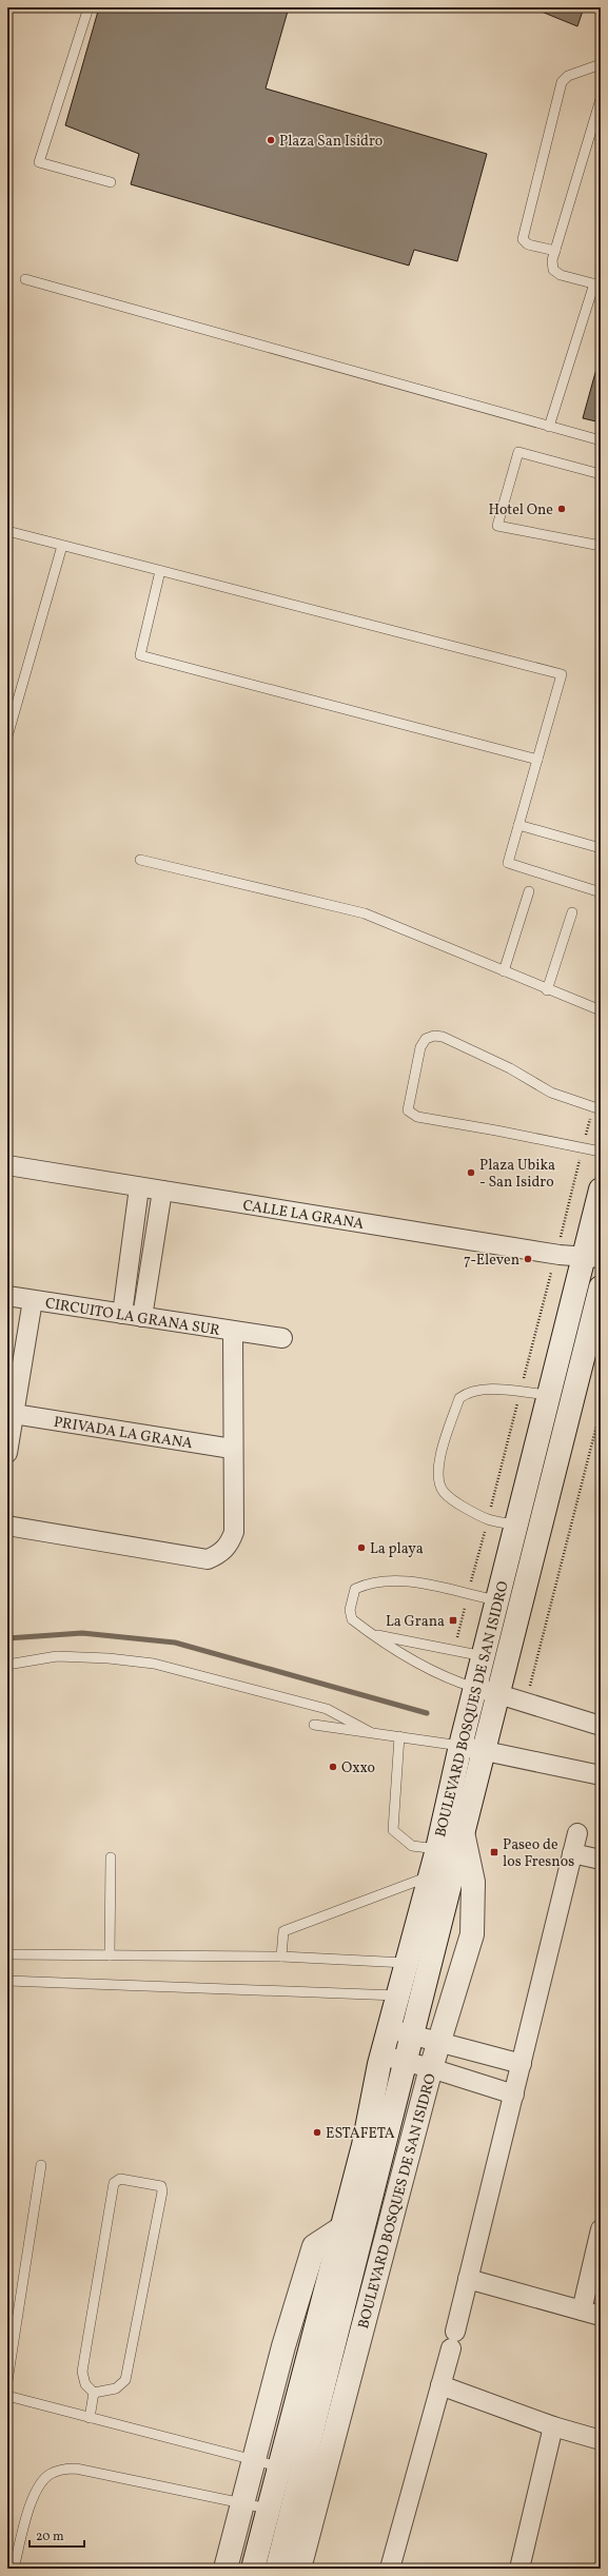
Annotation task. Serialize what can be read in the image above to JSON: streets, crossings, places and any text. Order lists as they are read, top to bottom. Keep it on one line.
{"streets":{"main road":["BOULEVARD BOSQUES DE SAN ISIDRO"],"street":["CALLE LA GRANA","CIRCUITO LA GRANA SUR","PRIVADA LA GRANA"]},"crossings":[["CALLE LA GRANA","BOULEVARD BOSQUES DE SAN ISIDRO"]],"places":{"other":["Plaza San Isidro","Hotel One","Plaza Ubika - San Isidro","7-Eleven","La playa","Oxxo","ESTAFETA"],"transit":["La Grana","Paseo de los Fresnos"]},"scale_bar":"20 m"}
